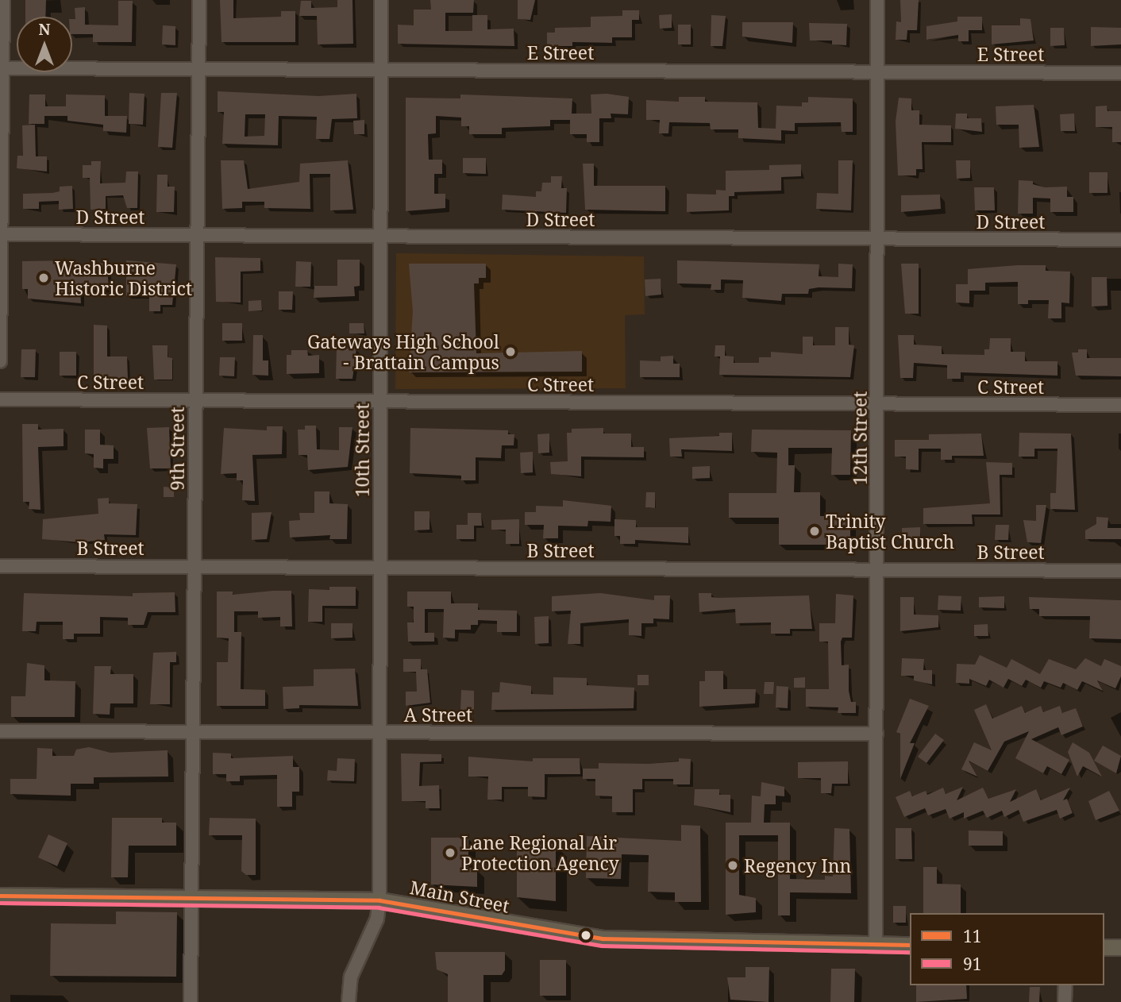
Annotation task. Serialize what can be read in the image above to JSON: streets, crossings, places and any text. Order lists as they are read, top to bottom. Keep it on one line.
{"streets":{"main road":["Main Street"],"street":["E Street","D Street","C Street","12th Street","9th Street","10th Street","B Street","A Street"]},"crossings":[["E Street","12th Street"],["E Street","9th Street"],["E Street","10th Street"],["D Street","12th Street"],["D Street","9th Street"],["D Street","10th Street"],["C Street","12th Street"],["C Street","9th Street"],["C Street","10th Street"],["12th Street","B Street"],["12th Street","A Street"],["12th Street","Main Street"],["9th Street","B Street"],["9th Street","A Street"],["9th Street","Main Street"],["10th Street","B Street"],["10th Street","A Street"],["10th Street","Main Street"]],"places":["Washburne Historic District","Gateways High School - Brattain Campus","Trinity Baptist Church","Lane Regional Air Protection Agency","Regency Inn"],"lines":["transit line 11","transit line 91"],"legend":["11","91"],"north":"top"}
